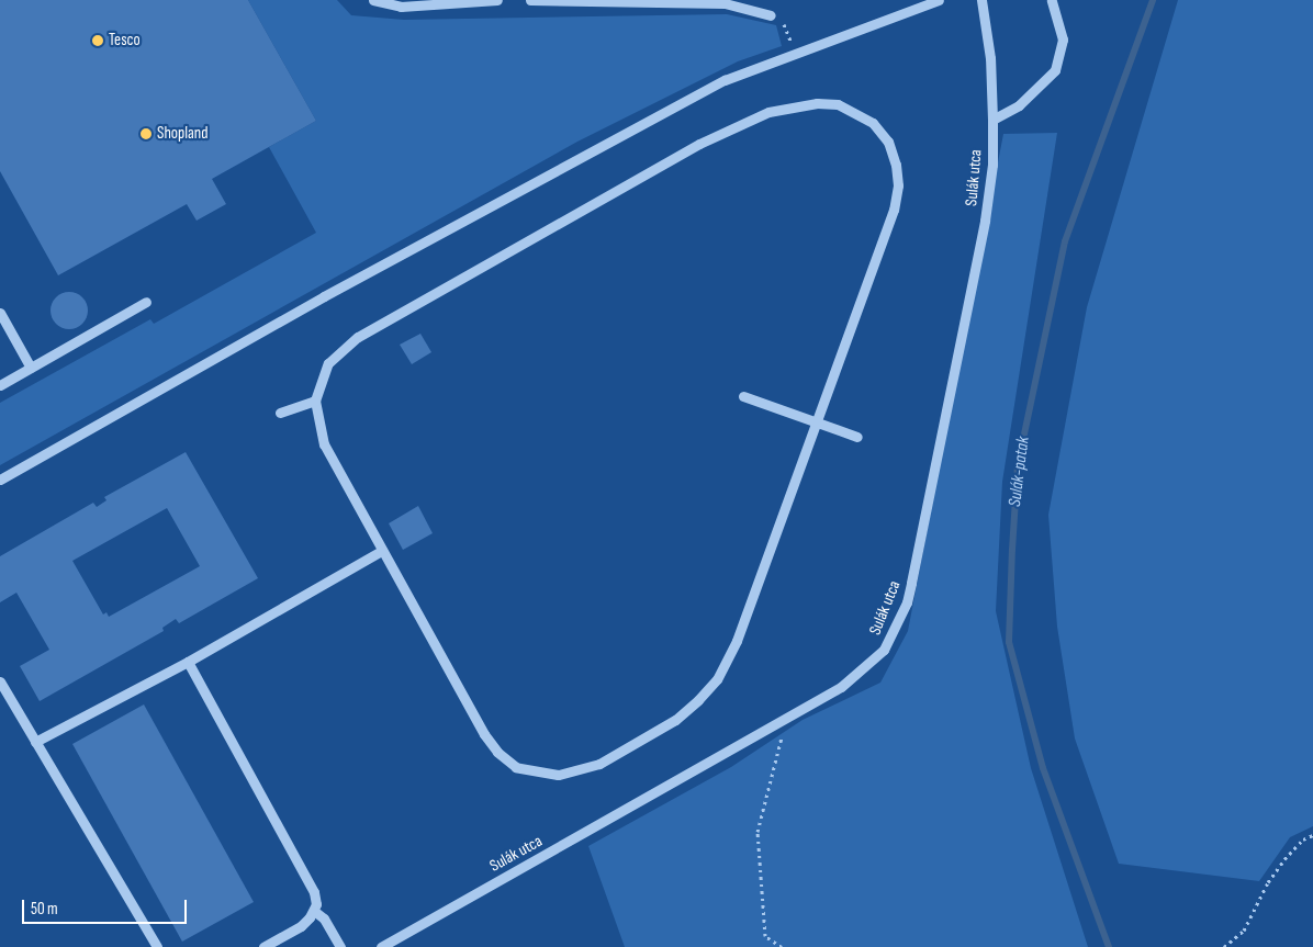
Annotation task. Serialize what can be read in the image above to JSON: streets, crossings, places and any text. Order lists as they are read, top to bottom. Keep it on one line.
{"streets":{"street":["Sulák utca"]},"water":["Sulák-patak"],"places":["Tesco","Shopland"],"scale_bar":"50 m"}
